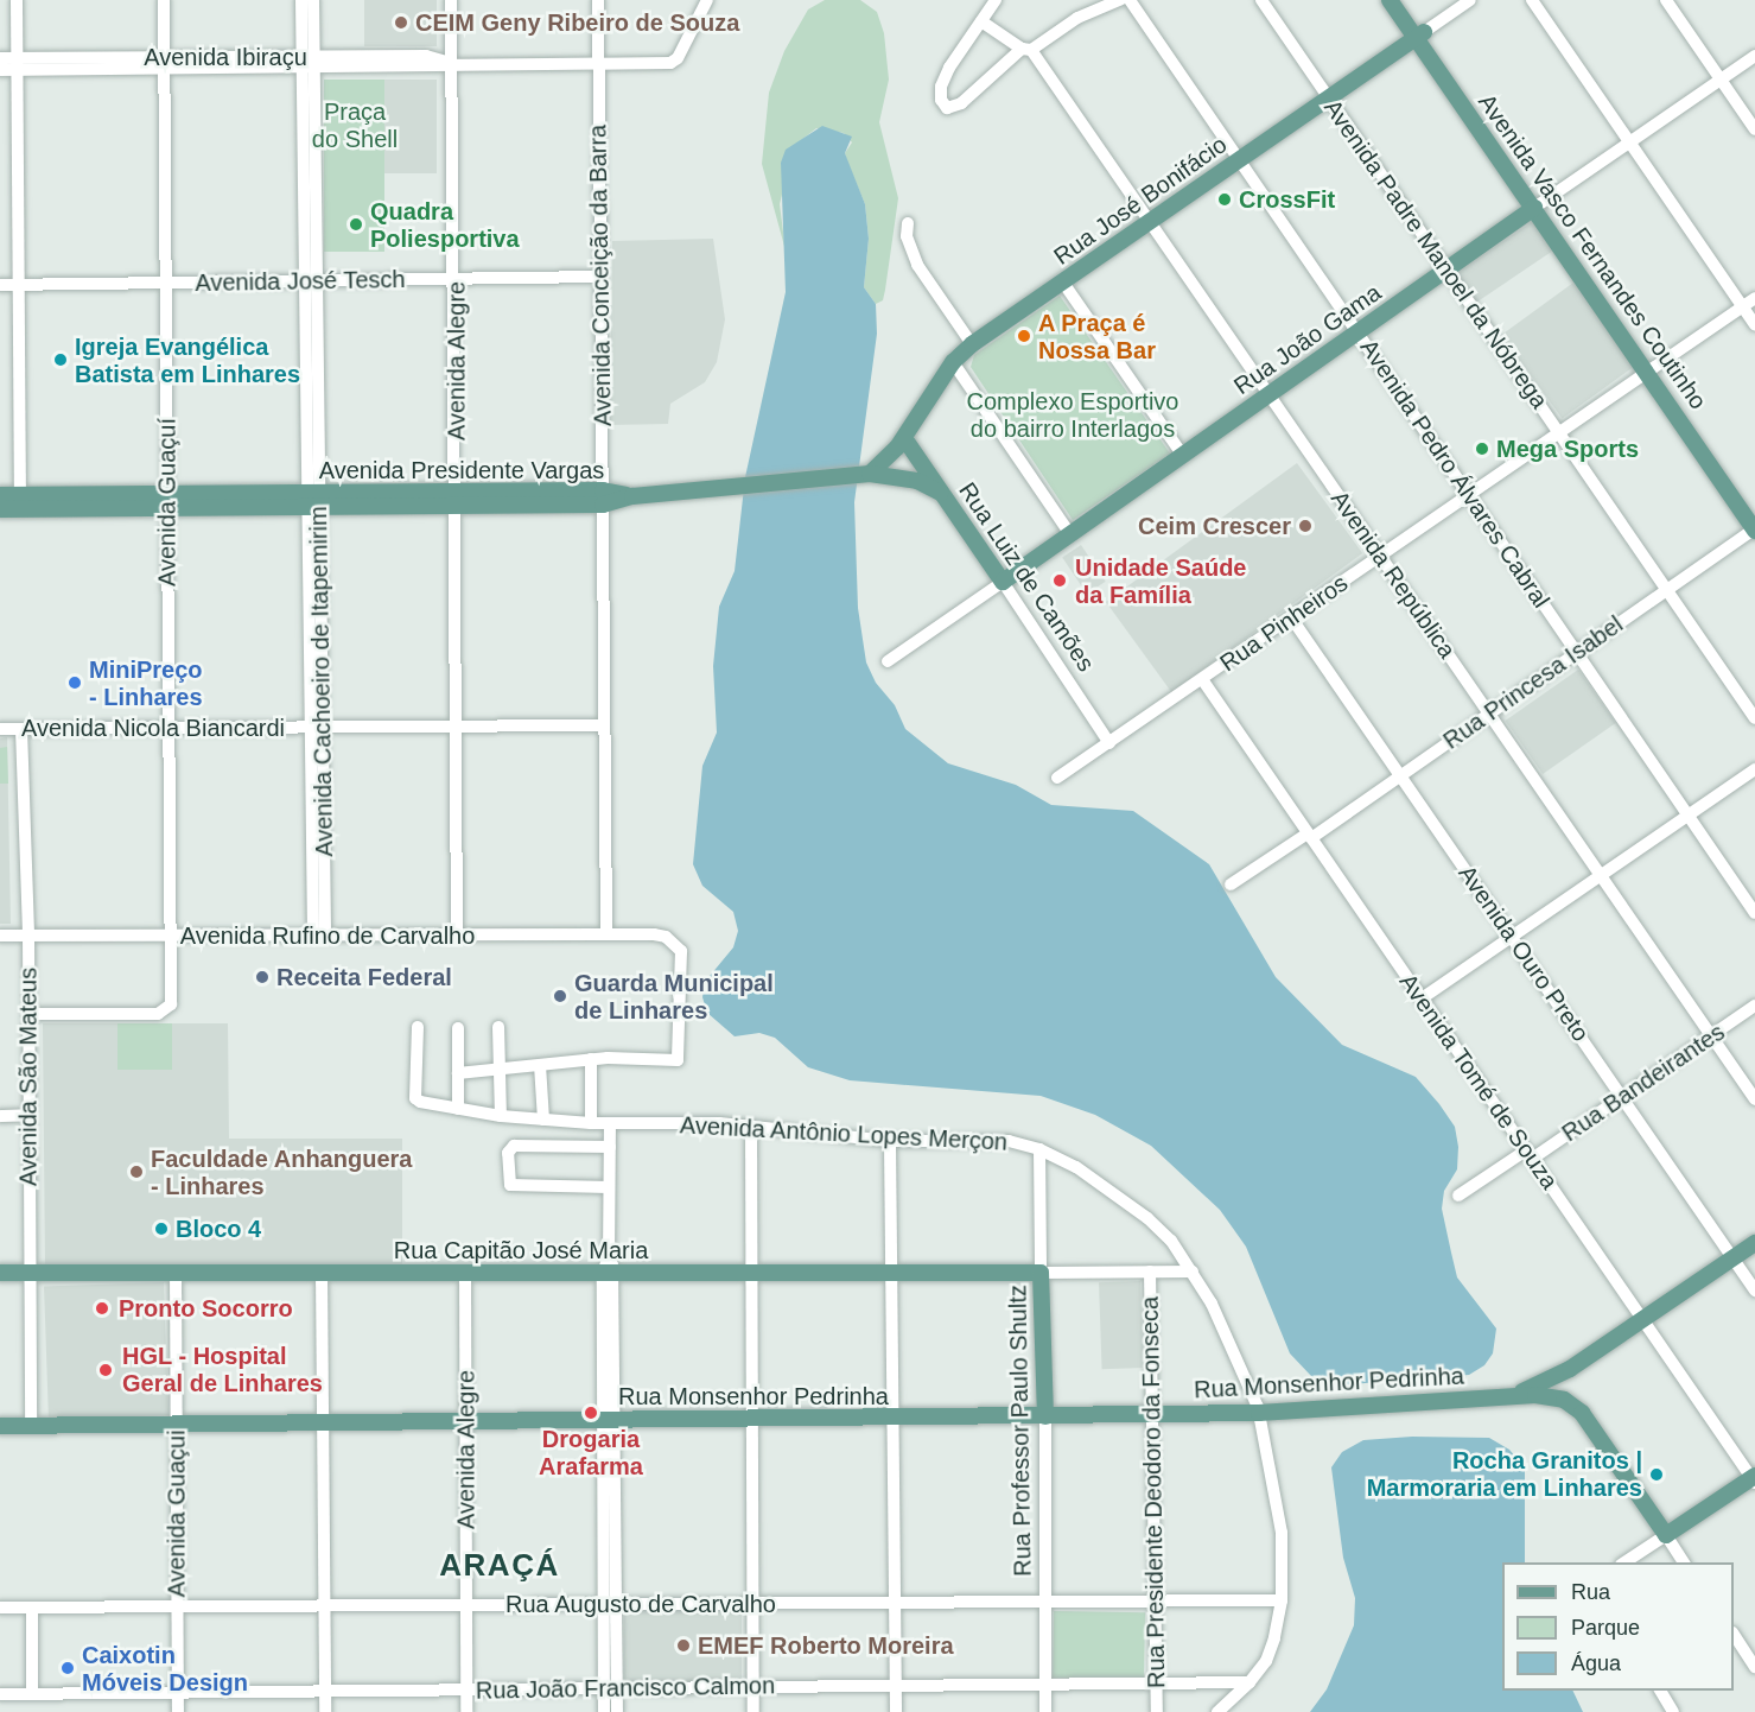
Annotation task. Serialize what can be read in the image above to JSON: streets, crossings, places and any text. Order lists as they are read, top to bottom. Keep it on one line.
{"streets":{"main road":["Rua José Bonifácio","Avenida Vasco Fernandes Coutinho","Rua João Gama","Avenida Presidente Vargas","Rua Luiz de Camões","Rua Capitão José Maria","Rua Monsenhor Pedrinha","Rua Professor Paulo Shultz"],"street":["Avenida Ibiraçu","Avenida Padre Manoel da Nóbrega","Avenida Conceição da Barra","Avenida José Tesch","Avenida Alegre","Avenida Pedro Álvares Cabral","Avenida Guaçuí","Avenida República","Rua Pinheiros","Avenida Cachoeiro de Itapemirim","Rua Princesa Isabel","Avenida Nicola Biancardi","Avenida Rufino de Carvalho","Avenida Ouro Preto","Avenida São Mateus","Avenida Tomé de Souza","Rua Bandeirantes","Avenida Antônio Lopes Merçon","Rua Presidente Deodoro da Fonseca","Avenida Guaçui","Rua Augusto de Carvalho","Rua João Francisco Calmon"]},"crossings":[["Avenida Ibiraçu","Avenida Conceição da Barra"],["Avenida Ibiraçu","Avenida Alegre"],["Avenida Ibiraçu","Avenida Guaçuí"],["Avenida Ibiraçu","Avenida Cachoeiro de Itapemirim"],["Rua José Bonifácio","Avenida Vasco Fernandes Coutinho"],["Rua José Bonifácio","Avenida Padre Manoel da Nóbrega"],["Rua José Bonifácio","Avenida Presidente Vargas"],["Rua José Bonifácio","Avenida Pedro Álvares Cabral"],["Rua José Bonifácio","Avenida República"],["Rua José Bonifácio","Rua Luiz de Camões"],["Avenida Vasco Fernandes Coutinho","Rua João Gama"],["Avenida Vasco Fernandes Coutinho","Rua Pinheiros"],["Avenida Vasco Fernandes Coutinho","Rua Princesa Isabel"],["Avenida Padre Manoel da Nóbrega","Rua João Gama"],["Avenida Padre Manoel da Nóbrega","Rua Pinheiros"],["Avenida Padre Manoel da Nóbrega","Rua Princesa Isabel"],["Avenida Conceição da Barra","Avenida José Tesch"],["Avenida Conceição da Barra","Avenida Presidente Vargas"],["Avenida Conceição da Barra","Avenida Nicola Biancardi"],["Avenida Conceição da Barra","Avenida Rufino de Carvalho"],["Avenida José Tesch","Avenida Alegre"],["Avenida José Tesch","Avenida Guaçuí"],["Avenida José Tesch","Avenida Cachoeiro de Itapemirim"],["Rua João Gama","Avenida Pedro Álvares Cabral"],["Rua João Gama","Avenida República"],["Rua João Gama","Rua Luiz de Camões"],["Avenida Alegre","Avenida Presidente Vargas"],["Avenida Alegre","Avenida Nicola Biancardi"],["Avenida Alegre","Avenida Rufino de Carvalho"],["Avenida Alegre","Rua Capitão José Maria"],["Avenida Alegre","Rua Monsenhor Pedrinha"],["Avenida Alegre","Rua Augusto de Carvalho"],["Avenida Alegre","Rua João Francisco Calmon"],["Avenida Presidente Vargas","Avenida Guaçuí"],["Avenida Presidente Vargas","Rua Luiz de Camões"],["Avenida Presidente Vargas","Avenida Cachoeiro de Itapemirim"],["Avenida Pedro Álvares Cabral","Rua Pinheiros"],["Avenida Pedro Álvares Cabral","Rua Princesa Isabel"],["Avenida Guaçuí","Avenida Nicola Biancardi"],["Avenida Guaçuí","Avenida Rufino de Carvalho"],["Avenida Guaçuí","Avenida São Mateus"],["Avenida República","Rua Pinheiros"],["Avenida República","Rua Princesa Isabel"],["Avenida República","Rua Bandeirantes"],["Rua Luiz de Camões","Rua Pinheiros"],["Rua Pinheiros","Avenida Ouro Preto"],["Rua Pinheiros","Avenida Tomé de Souza"],["Avenida Cachoeiro de Itapemirim","Avenida Nicola Biancardi"],["Avenida Cachoeiro de Itapemirim","Avenida Rufino de Carvalho"],["Rua Princesa Isabel","Avenida Ouro Preto"],["Rua Princesa Isabel","Avenida Tomé de Souza"],["Avenida Nicola Biancardi","Avenida São Mateus"],["Avenida Rufino de Carvalho","Avenida São Mateus"],["Avenida Ouro Preto","Rua Bandeirantes"],["Avenida São Mateus","Rua Capitão José Maria"],["Avenida São Mateus","Rua Monsenhor Pedrinha"],["Avenida Tomé de Souza","Rua Bandeirantes"],["Avenida Antônio Lopes Merçon","Rua Monsenhor Pedrinha"],["Avenida Antônio Lopes Merçon","Rua Professor Paulo Shultz"],["Avenida Antônio Lopes Merçon","Rua Augusto de Carvalho"],["Avenida Antônio Lopes Merçon","Rua João Francisco Calmon"],["Rua Capitão José Maria","Rua Professor Paulo Shultz"],["Rua Capitão José Maria","Avenida Guaçui"],["Rua Monsenhor Pedrinha","Rua Professor Paulo Shultz"],["Rua Monsenhor Pedrinha","Rua Presidente Deodoro da Fonseca"],["Rua Monsenhor Pedrinha","Avenida Guaçui"],["Rua Professor Paulo Shultz","Rua Augusto de Carvalho"],["Rua Professor Paulo Shultz","Rua João Francisco Calmon"],["Rua Presidente Deodoro da Fonseca","Rua Augusto de Carvalho"],["Rua Presidente Deodoro da Fonseca","Rua João Francisco Calmon"],["Avenida Guaçui","Rua Augusto de Carvalho"],["Avenida Guaçui","Rua João Francisco Calmon"]],"districts":["ARAÇÁ"],"parks":["Praça do Shell","Complexo Esportivo do bairro Interlagos"],"places":["CEIM Geny Ribeiro de Souza","CrossFit","Quadra Poliesportiva","A Praça é Nossa Bar","Igreja Evangélica Batista em Linhares","Mega Sports","Ceim Crescer","Unidade Saúde da Família","MiniPreço - Linhares","Receita Federal","Guarda Municipal de Linhares","Faculdade Anhanguera - Linhares","Bloco 4","Pronto Socorro","HGL - Hospital Geral de Linhares","Drogaria Arafarma","Rocha Granitos | Marmoraria em Linhares","EMEF Roberto Moreira","Caixotin Móveis Design"],"legend":["Rua","Parque","Água"]}
